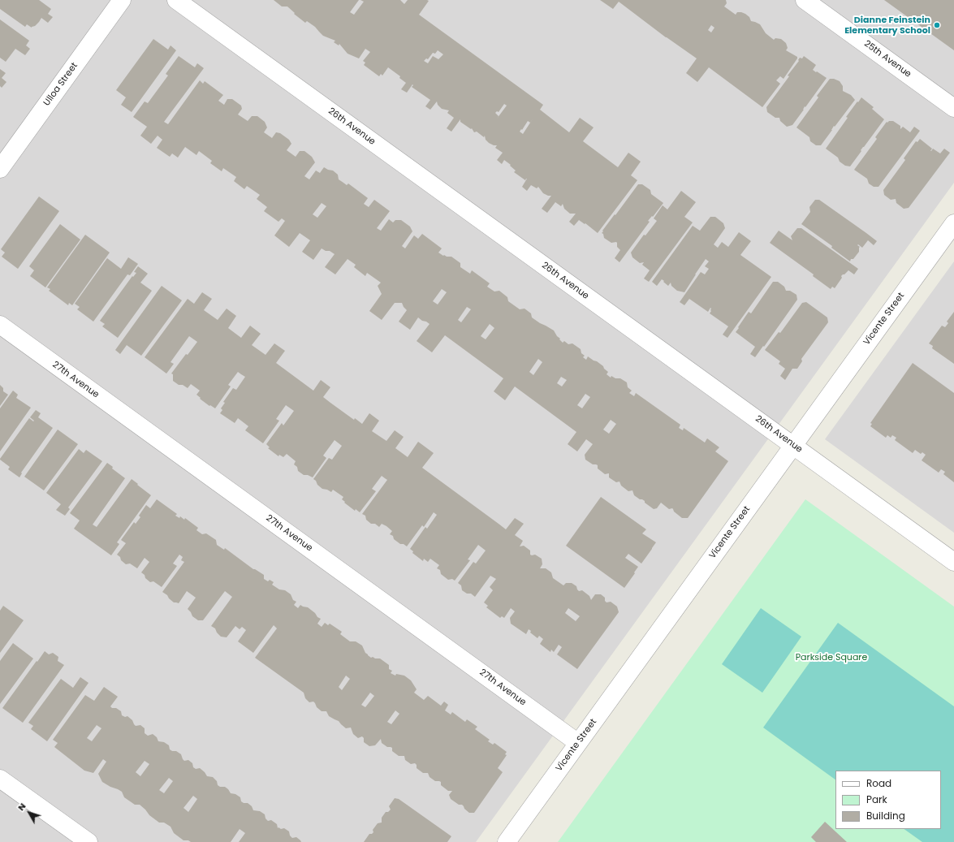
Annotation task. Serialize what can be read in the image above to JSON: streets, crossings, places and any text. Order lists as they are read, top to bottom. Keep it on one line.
{"streets":{"street":["25th Avenue","Ulloa Street","26th Avenue","Vicente Street","27th Avenue"]},"crossings":[["26th Avenue","Vicente Street"],["Vicente Street","27th Avenue"]],"parks":["Parkside Square"],"places":["Dianne Feinstein Elementary School"],"legend":["Road","Park","Building"],"north":"top left"}
